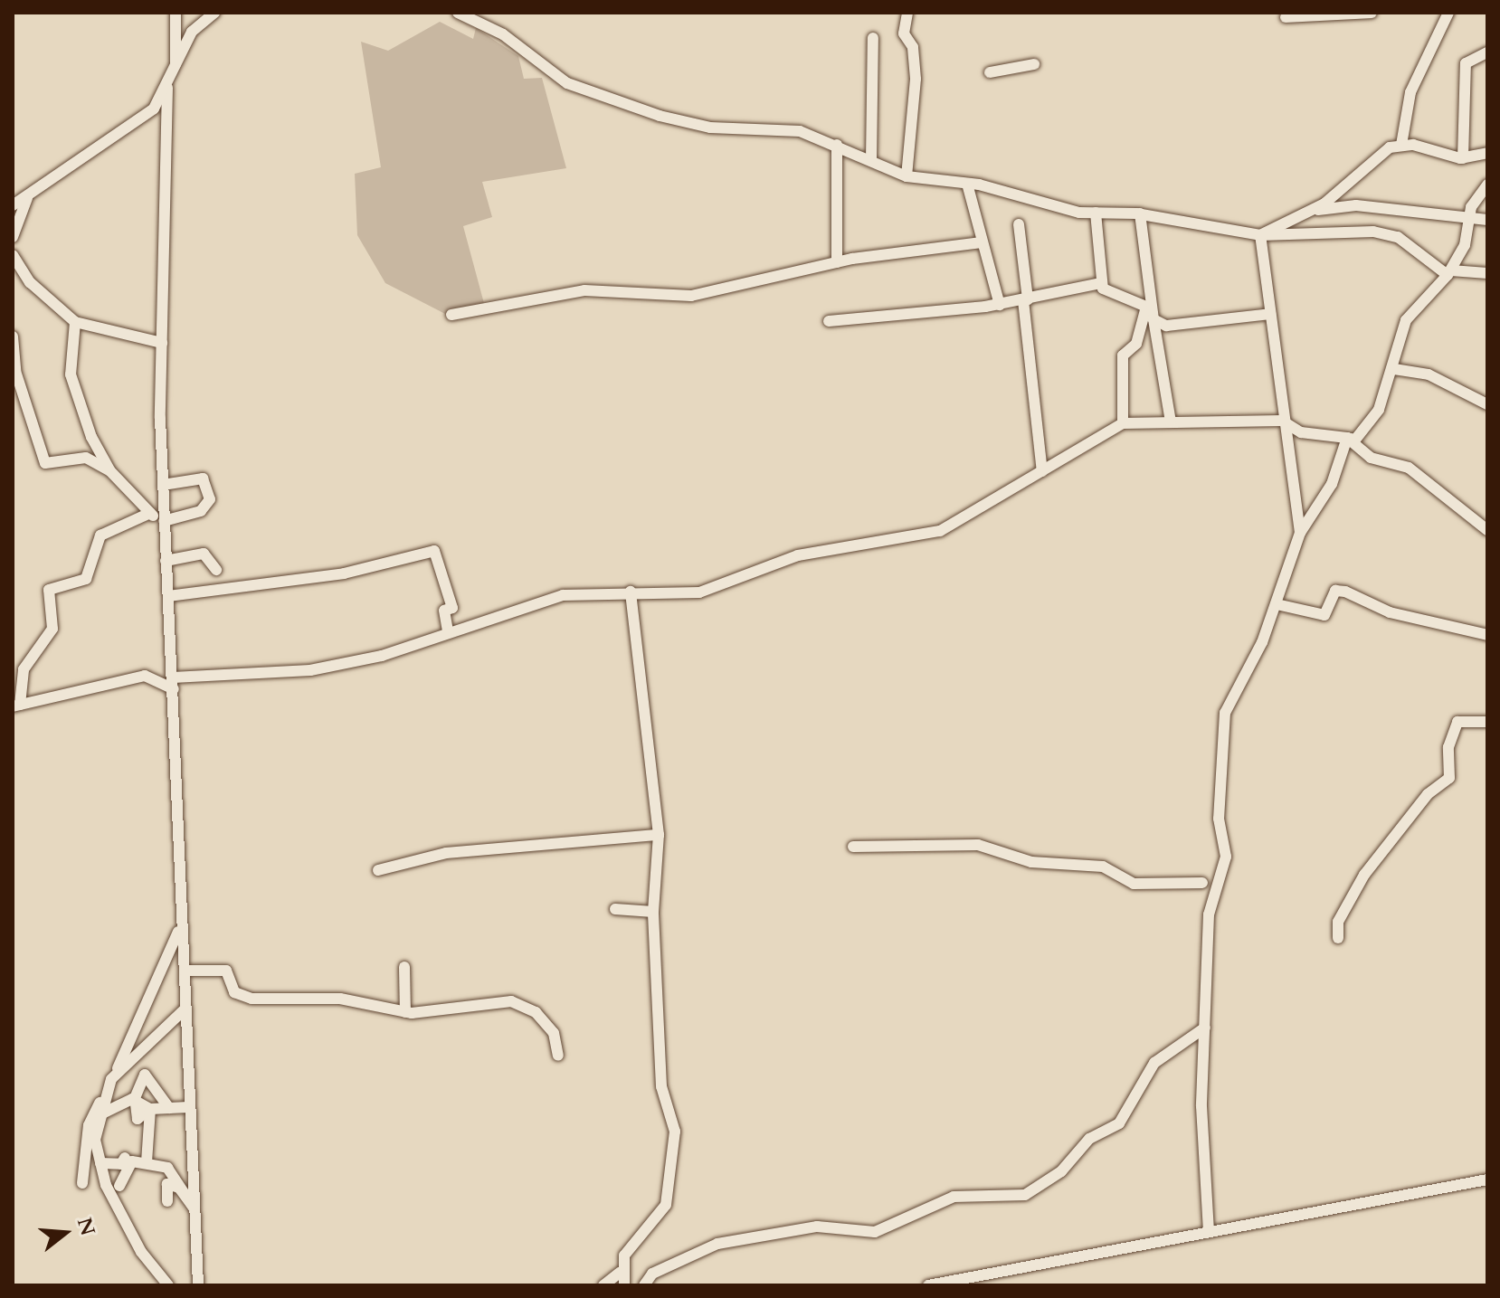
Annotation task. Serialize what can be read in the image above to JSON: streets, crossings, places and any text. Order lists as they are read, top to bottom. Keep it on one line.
{"north":"right"}
